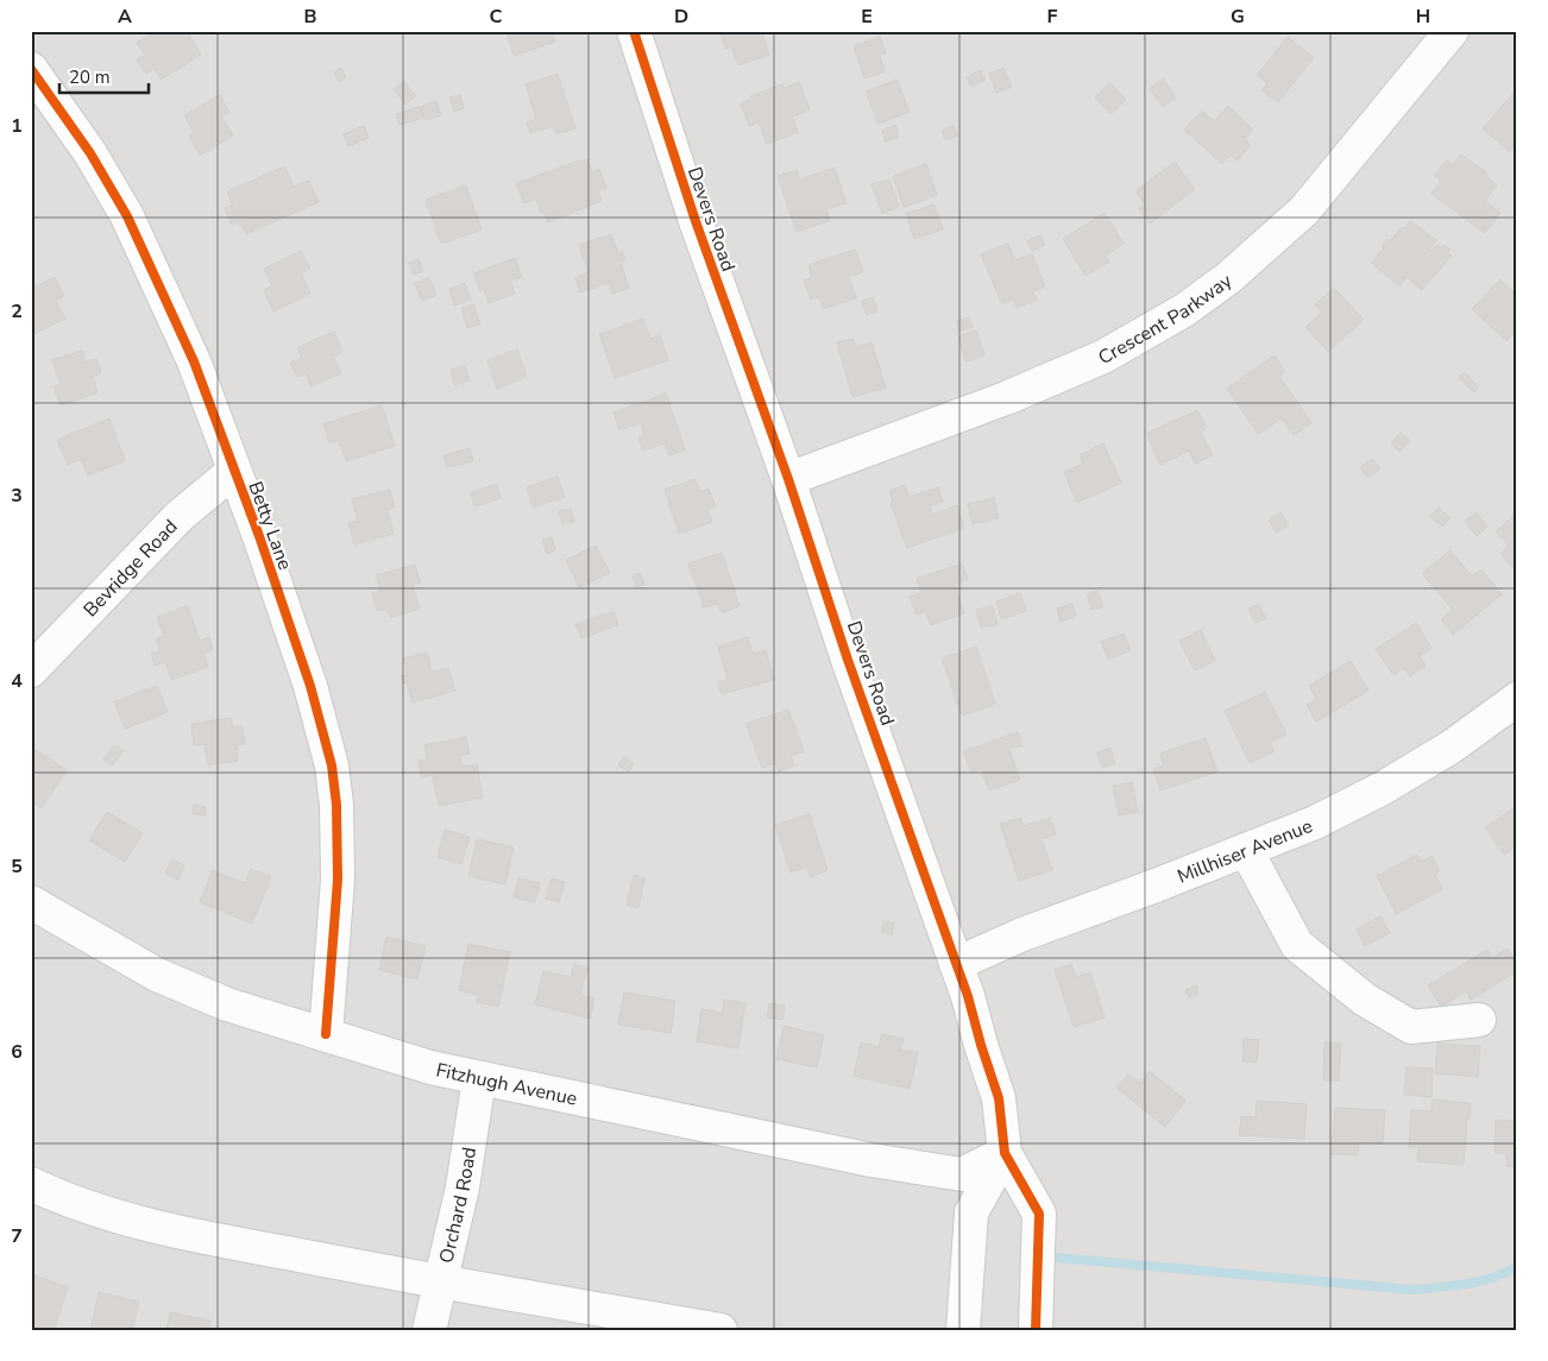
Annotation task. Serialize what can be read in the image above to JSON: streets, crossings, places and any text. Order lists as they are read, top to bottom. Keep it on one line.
{"streets":{"street":["Devers Road","Crescent Parkway","Betty Lane","Bevridge Road","Millhiser Avenue","Fitzhugh Avenue","Orchard Road"]},"crossings":[["Devers Road","Crescent Parkway"],["Devers Road","Millhiser Avenue"],["Devers Road","Fitzhugh Avenue"],["Betty Lane","Bevridge Road"],["Betty Lane","Fitzhugh Avenue"],["Fitzhugh Avenue","Orchard Road"]],"scale_bar":"20 m","grid":{"columns":["A","B","C","D","E","F","G","H"],"rows":["1","2","3","4","5","6","7"]}}
